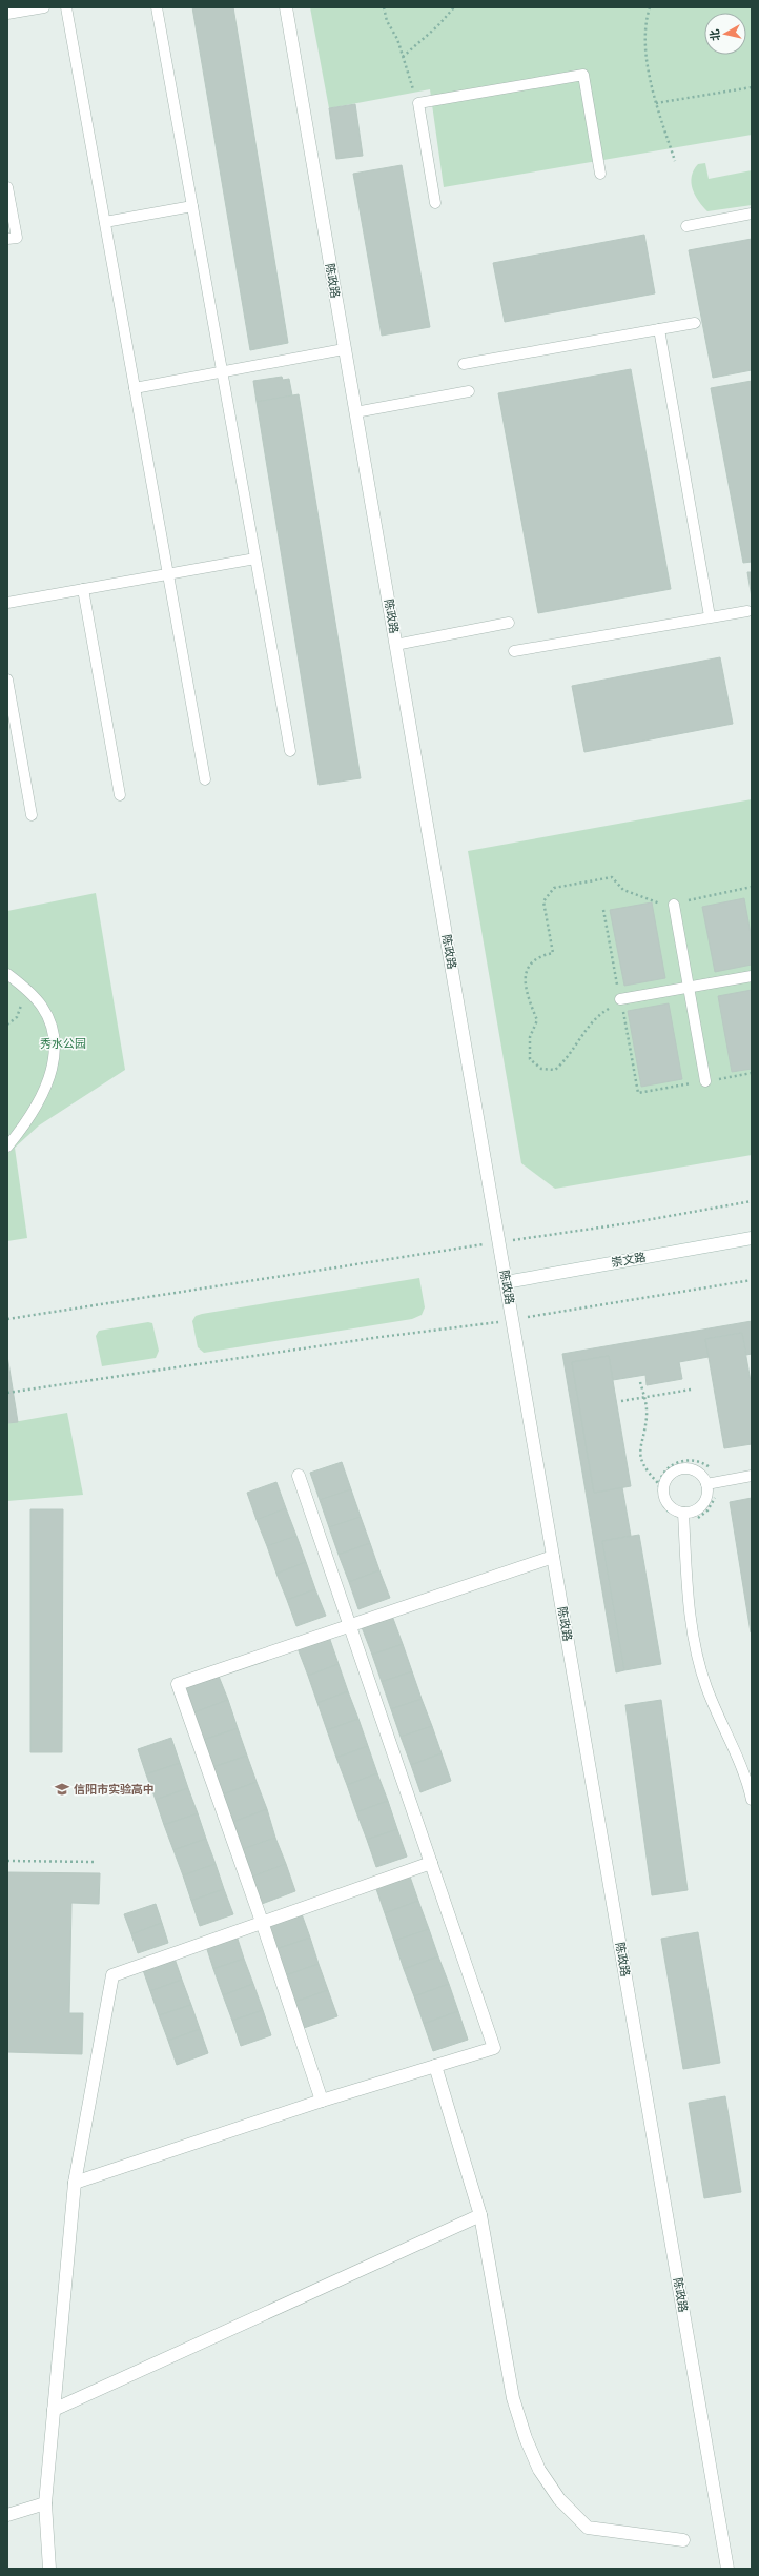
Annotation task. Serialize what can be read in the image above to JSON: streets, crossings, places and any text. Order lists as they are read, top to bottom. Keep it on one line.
{"streets":{"street":["陈政路","崇文路"]},"crossings":[["陈政路","崇文路"]],"parks":["秀水公园"],"places":{"school or university":["信阳市实验高中"]},"north":"left"}
